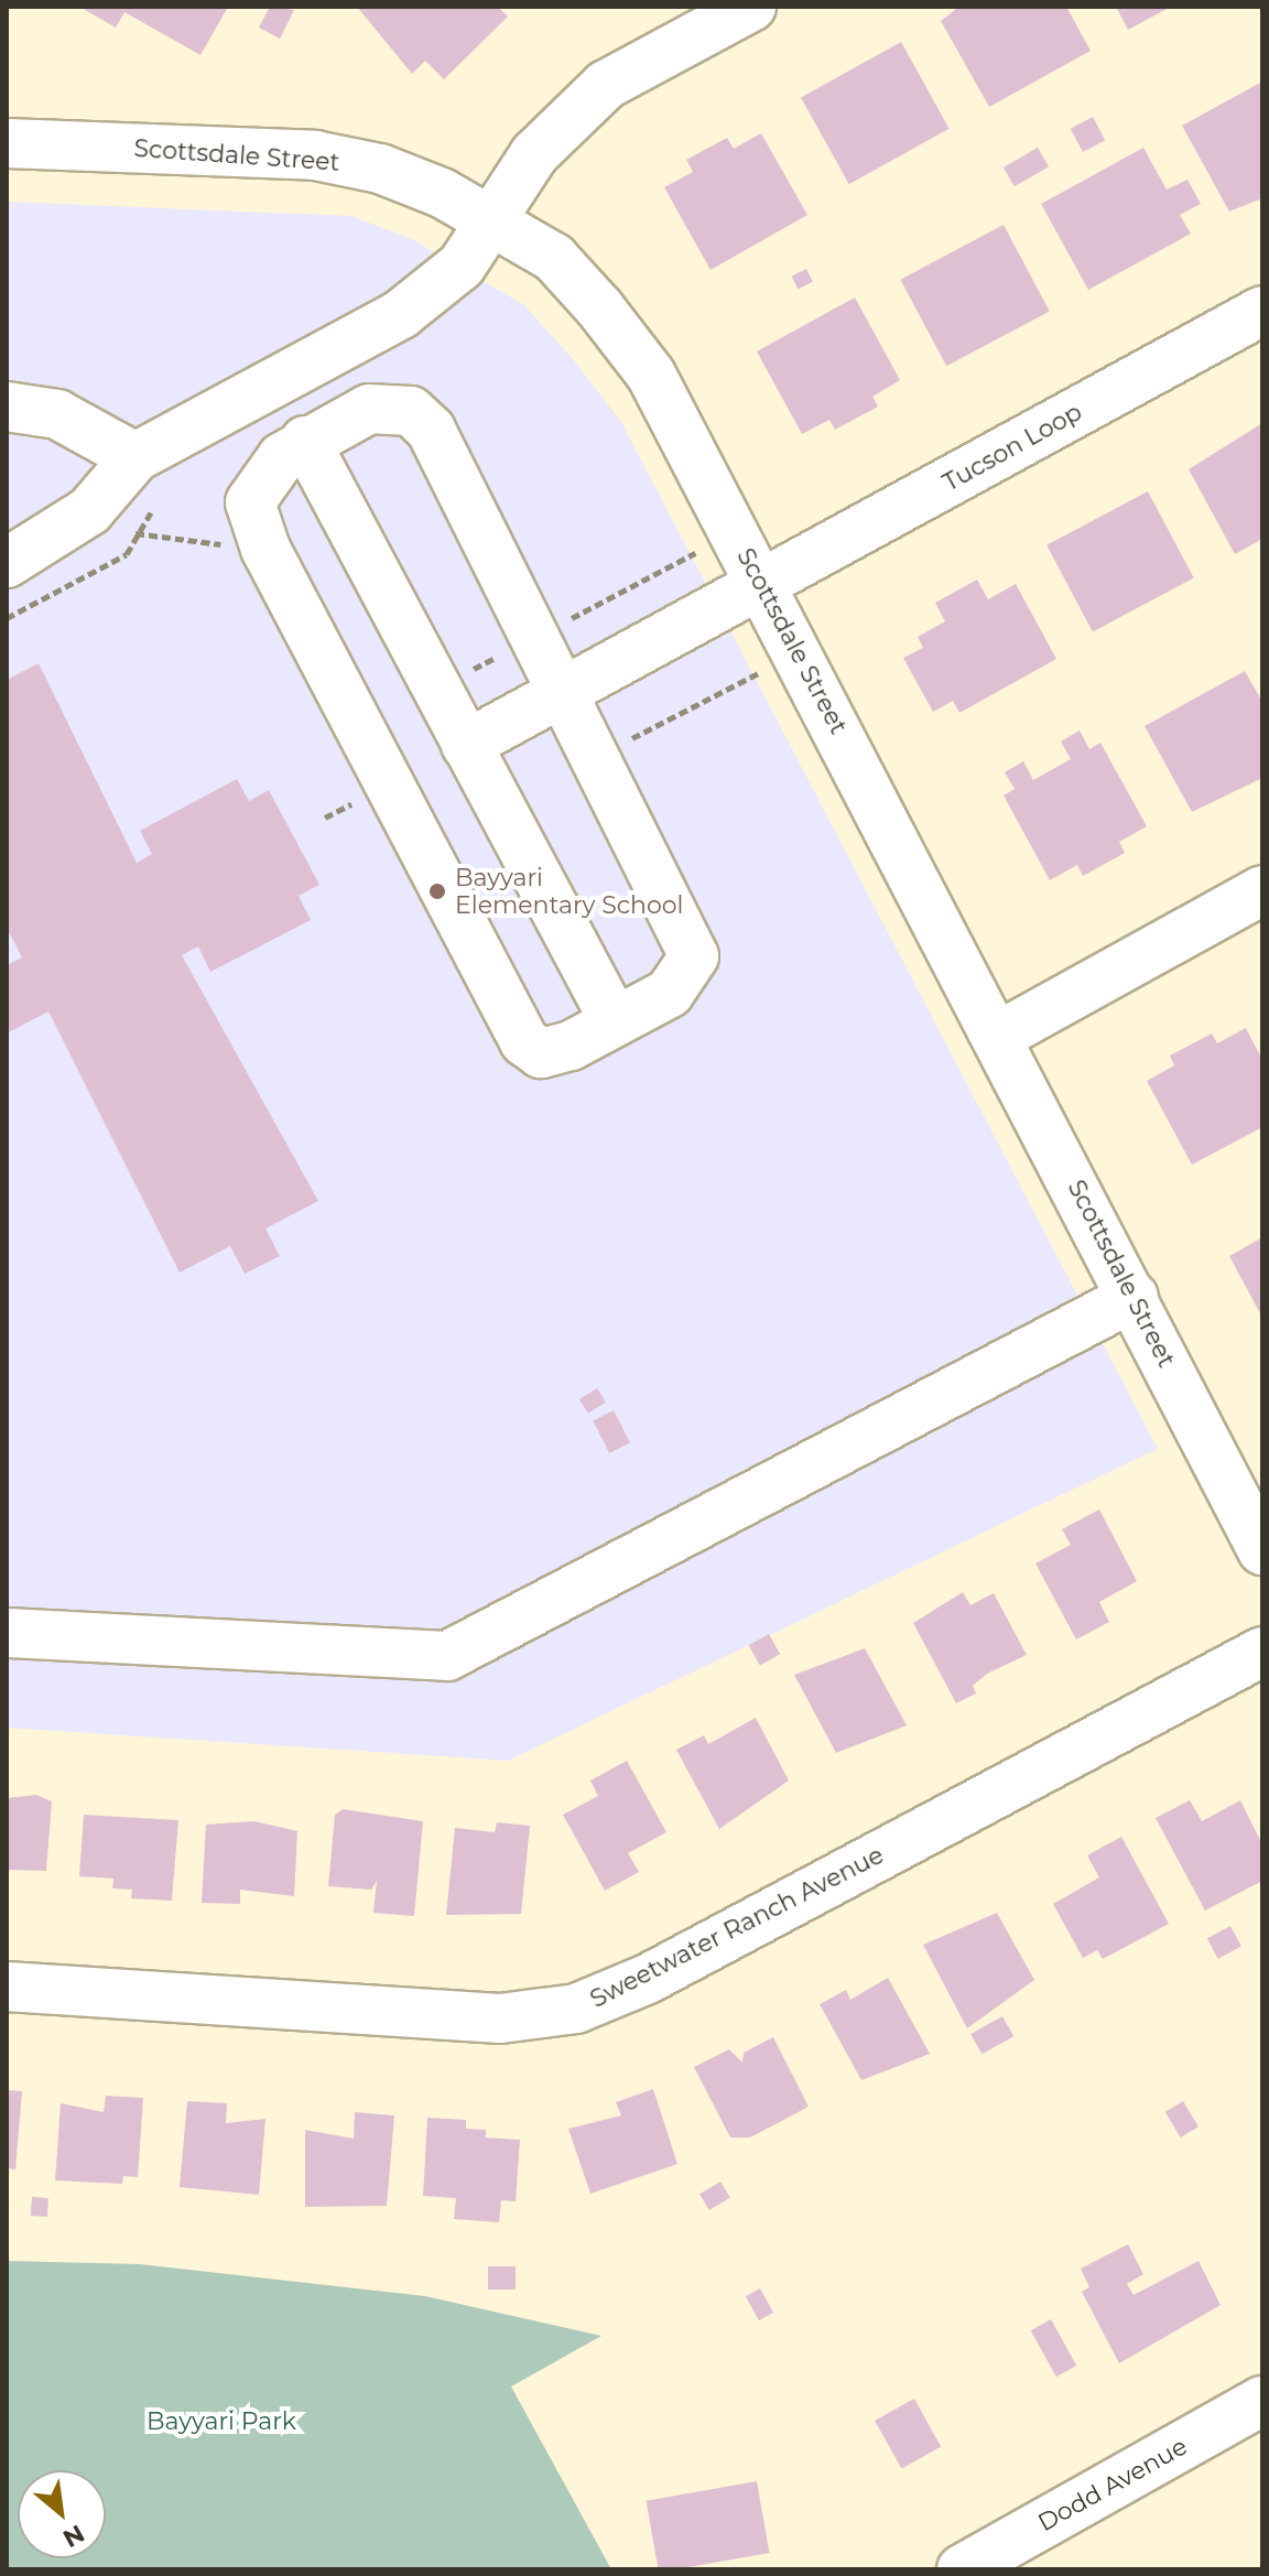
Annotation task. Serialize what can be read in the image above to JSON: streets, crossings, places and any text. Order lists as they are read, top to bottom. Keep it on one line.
{"streets":{"street":["Scottsdale Street","Tucson Loop","Sweetwater Ranch Avenue","Dodd Avenue"]},"crossings":[["Scottsdale Street","Tucson Loop"]],"parks":["Bayyari Park"],"places":["Bayyari Elementary School"],"north":"bottom right"}
